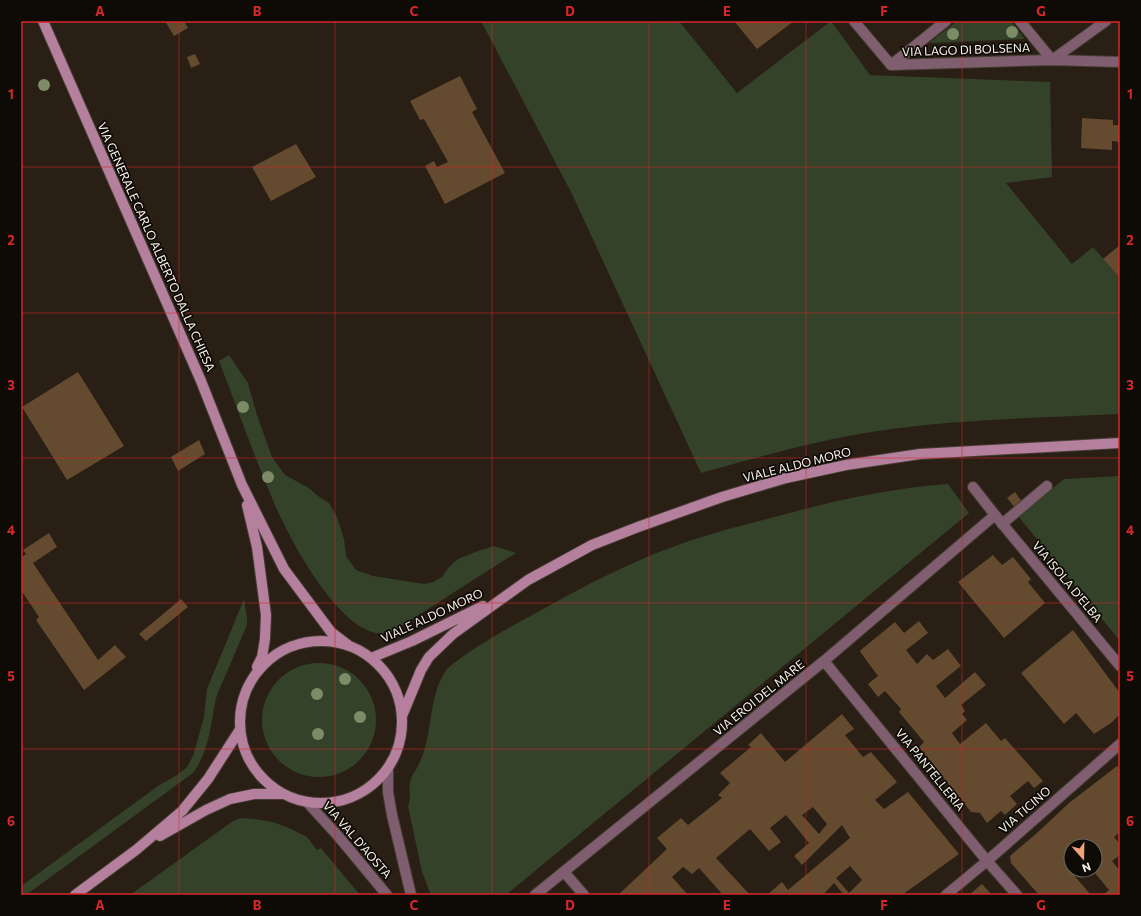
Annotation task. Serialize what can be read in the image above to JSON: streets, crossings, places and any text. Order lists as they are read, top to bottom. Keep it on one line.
{"streets":{"main road":["VIA GENERALE CARLO ALBERTO DALLA CHIESA","VIALE ALDO MORO"],"street":["VIA LAGO DI BOLSENA","VIA ISOLA D'ELBA","VIA EROI DEL MARE","VIA PANTELLERIA","VIA TICINO","VIA VAL D'AOSTA"]},"crossings":[["VIALE ALDO MORO","VIA VAL D'AOSTA"],["VIA ISOLA D'ELBA","VIA EROI DEL MARE"],["VIA EROI DEL MARE","VIA PANTELLERIA"],["VIA PANTELLERIA","VIA TICINO"]],"north":"bottom","grid":{"columns":["A","B","C","D","E","F","G"],"rows":["1","2","3","4","5","6"]}}
